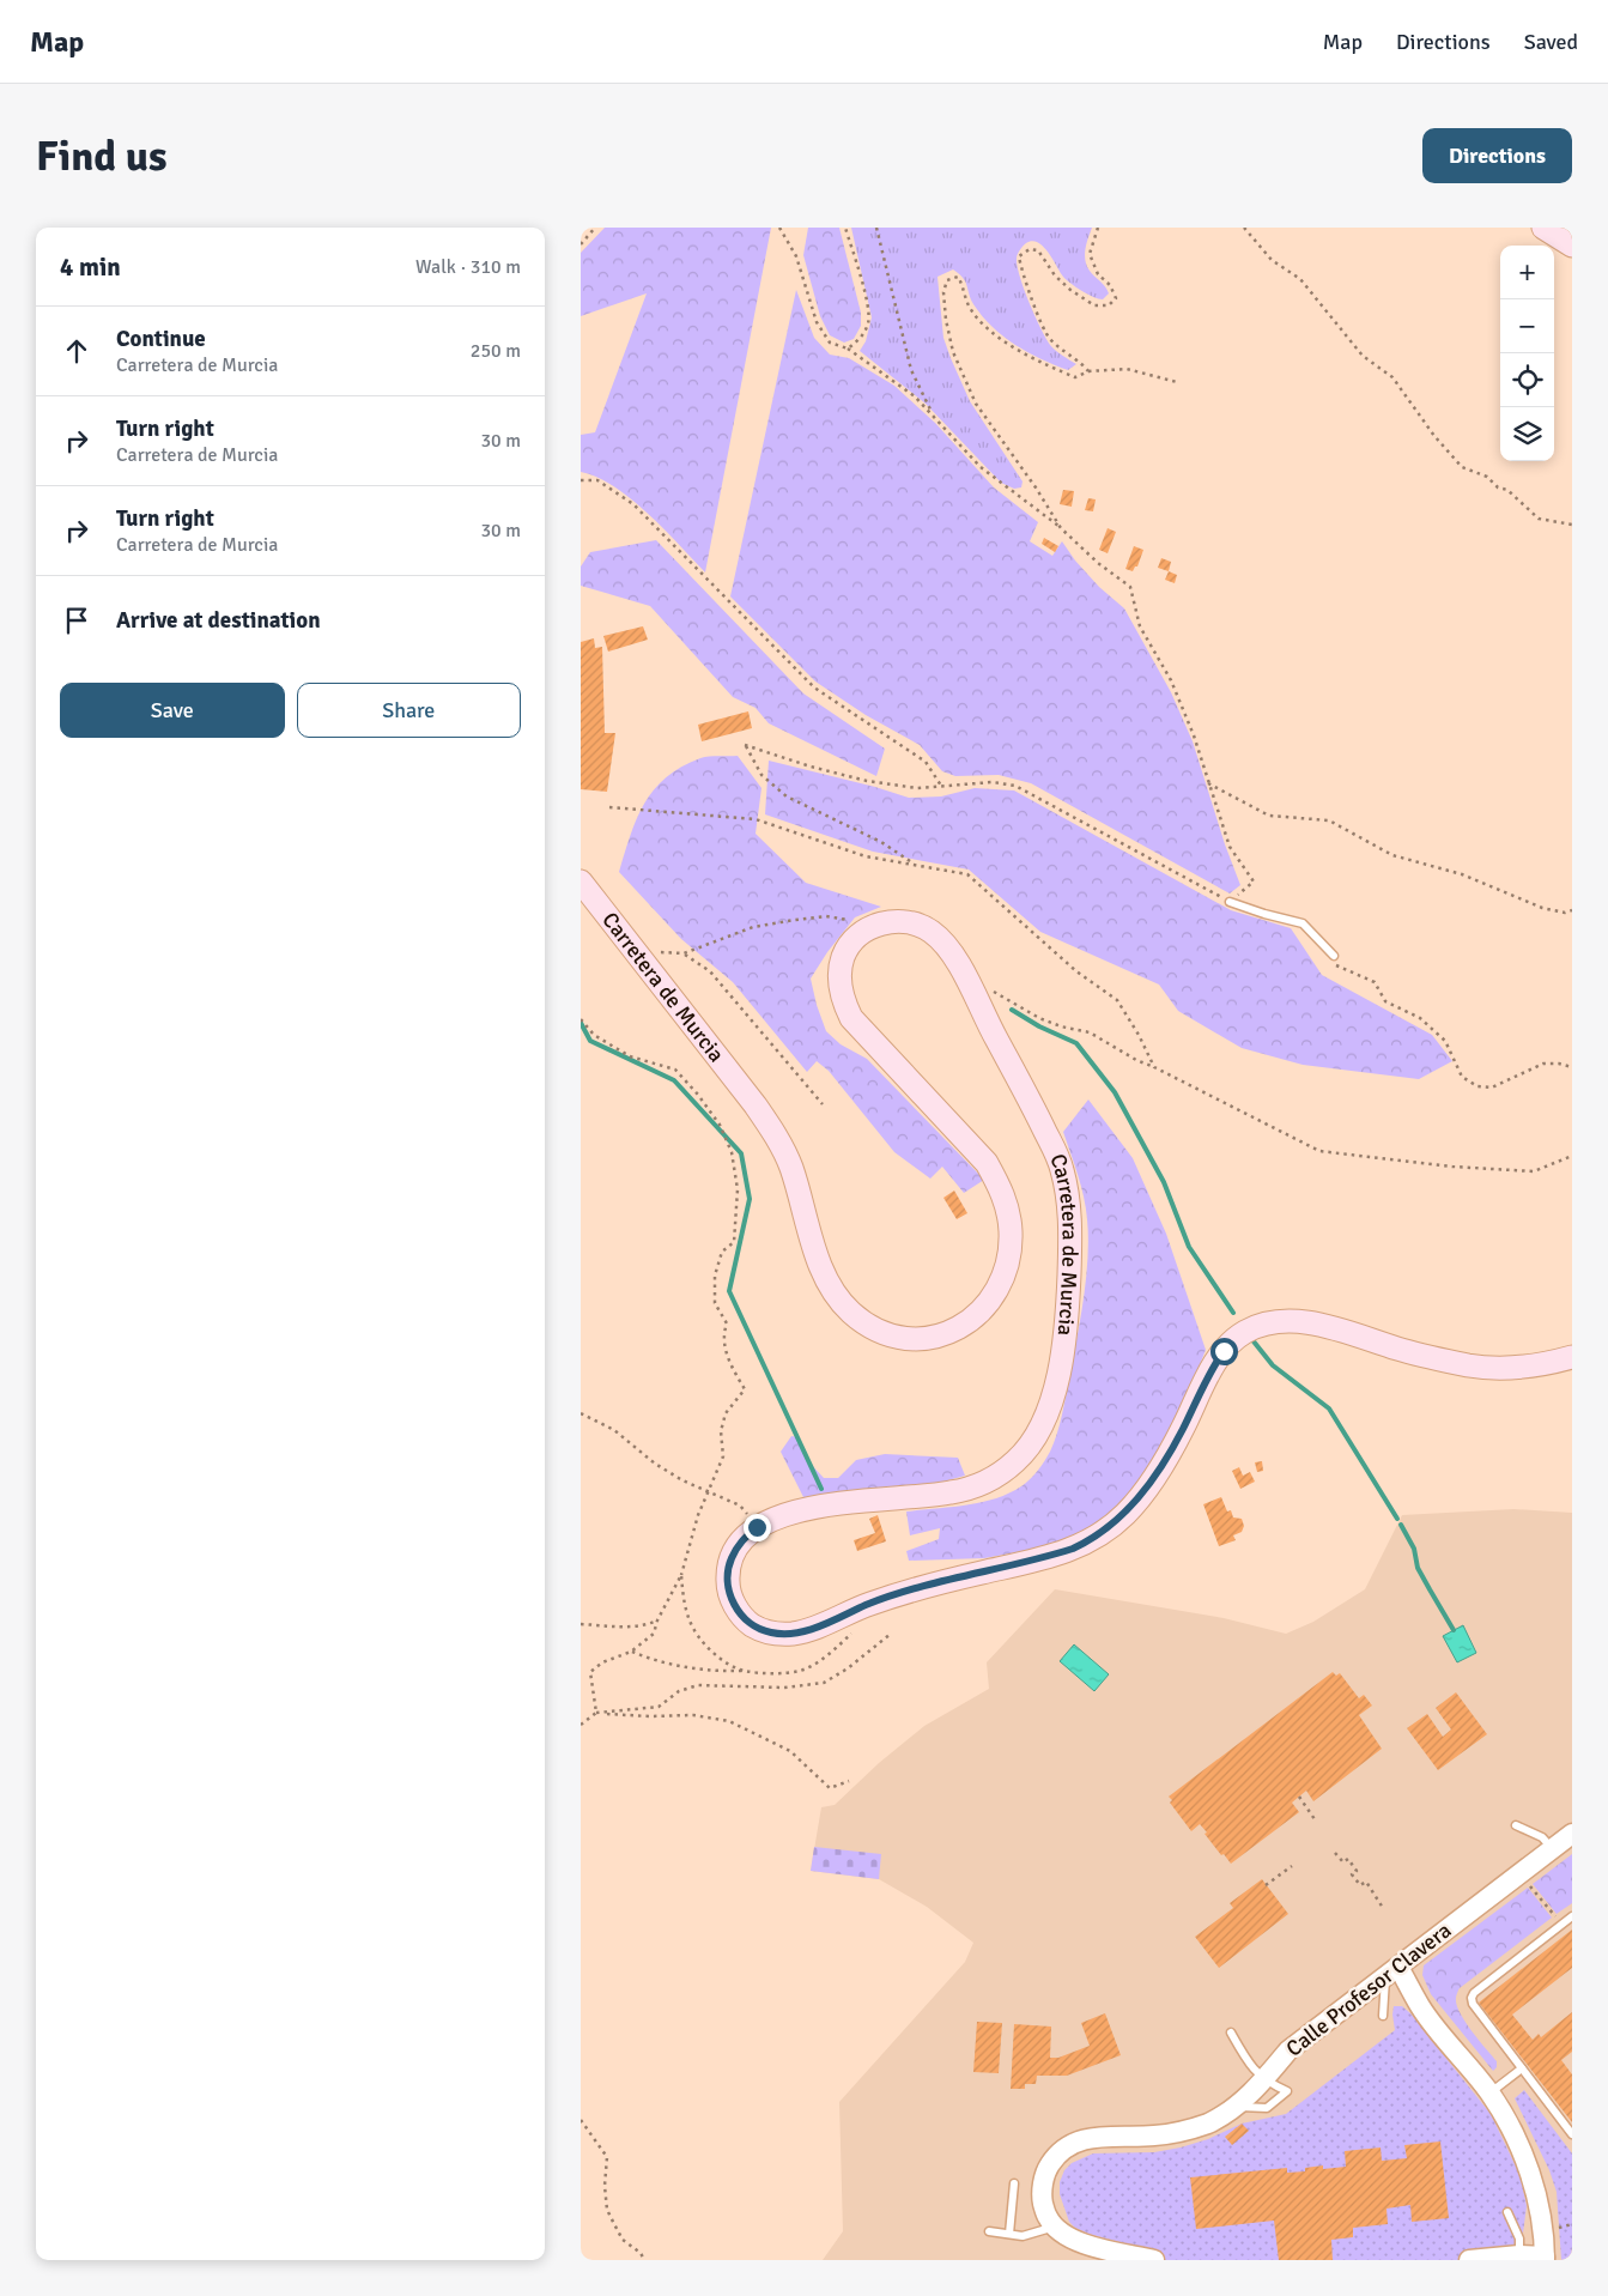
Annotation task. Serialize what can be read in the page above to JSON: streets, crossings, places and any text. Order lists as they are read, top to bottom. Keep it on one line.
{"streets":{"main road":["Carretera de Murcia"],"street":["Calle Profesor Clavera"]},"page":{"header":"Map","nav":["Map","Directions","Saved"],"buttons":["Directions",["Save","Share"]],"title":"Find us","heading":["4 min","Walk · 310 m"],"map_buttons":["+","−"],"list":[["Continue","Carretera de Murcia","250 m"],["Turn right","Carretera de Murcia","30 m"],["Turn right","Carretera de Murcia","30 m"],"Arrive at destination"]}}
